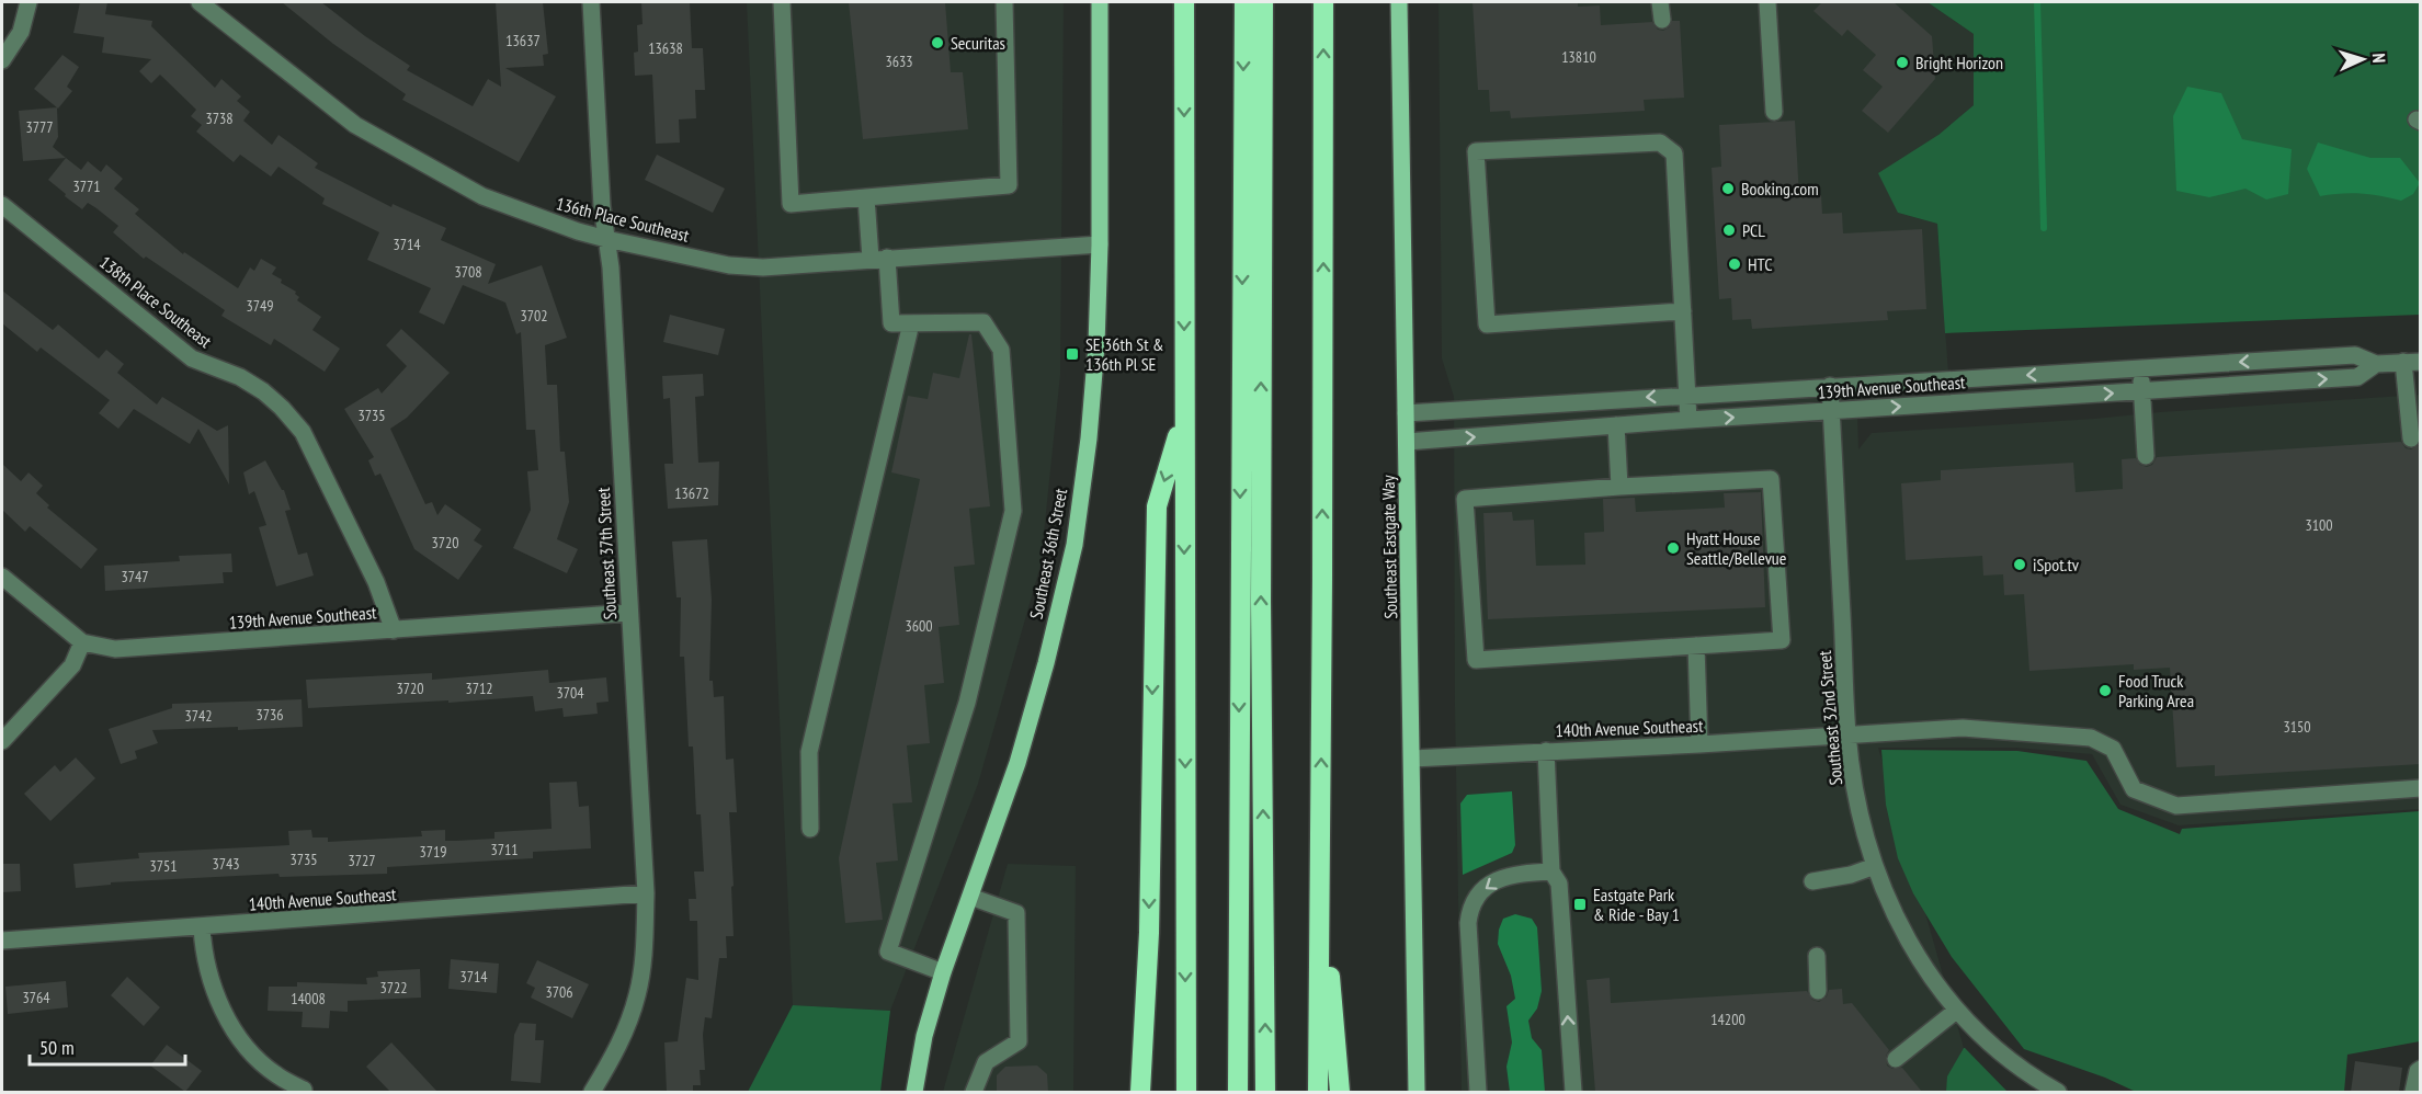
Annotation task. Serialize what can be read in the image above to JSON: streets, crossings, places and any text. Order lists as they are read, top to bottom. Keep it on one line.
{"streets":{"main road":["Southeast Eastgate Way","Southeast 36th Street"],"street":["136th Place Southeast","138th Place Southeast","139th Avenue Southeast","Southeast 37th Street","Southeast 32nd Street","140th Avenue Southeast"]},"crossings":[["136th Place Southeast","Southeast 37th Street"],["136th Place Southeast","Southeast 36th Street"],["138th Place Southeast","139th Avenue Southeast"],["139th Avenue Southeast","Southeast Eastgate Way"],["139th Avenue Southeast","Southeast 37th Street"],["139th Avenue Southeast","Southeast 32nd Street"],["Southeast Eastgate Way","140th Avenue Southeast"],["Southeast 37th Street","140th Avenue Southeast"],["Southeast 32nd Street","140th Avenue Southeast"]],"places":{"other":["Securitas","Bright Horizon","Booking.com","PCL","HTC","Hyatt House Seattle/Bellevue","iSpot.tv","Food Truck Parking Area"],"transit":["SE 36th St & 136th Pl SE","Eastgate Park & Ride - Bay 1"]},"house_numbers":["13637","13638","13810","3633","3738","3777","3771","3714","3708","3749","3702","3735","13672","3100","3720","3747","3600","3720","3712","3704","3736","3742","3150","3711","3719","3735","3727","3743","3751","3714","3722","3706","3764","14008","14200"],"scale_bar":"50 m","north":"right"}
